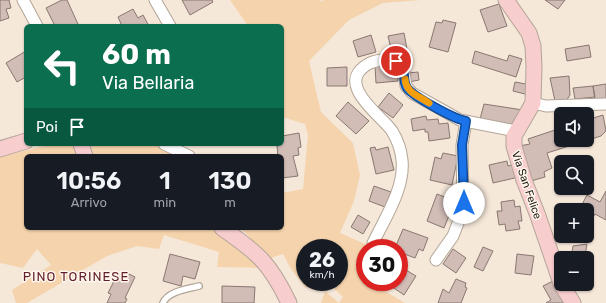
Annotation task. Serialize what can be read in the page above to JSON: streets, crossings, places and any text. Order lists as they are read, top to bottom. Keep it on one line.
{"streets":{"street":["Via San Felice"]},"districts":["PINO TORINESE"],"page":{"turn":["60 m","Via Bellaria"],"map_buttons":["+","−"],"then":"Poi","eta":["10:56","Arrivo","1","min","130","m"],"speed":"26 km/h","limit":"30"}}
